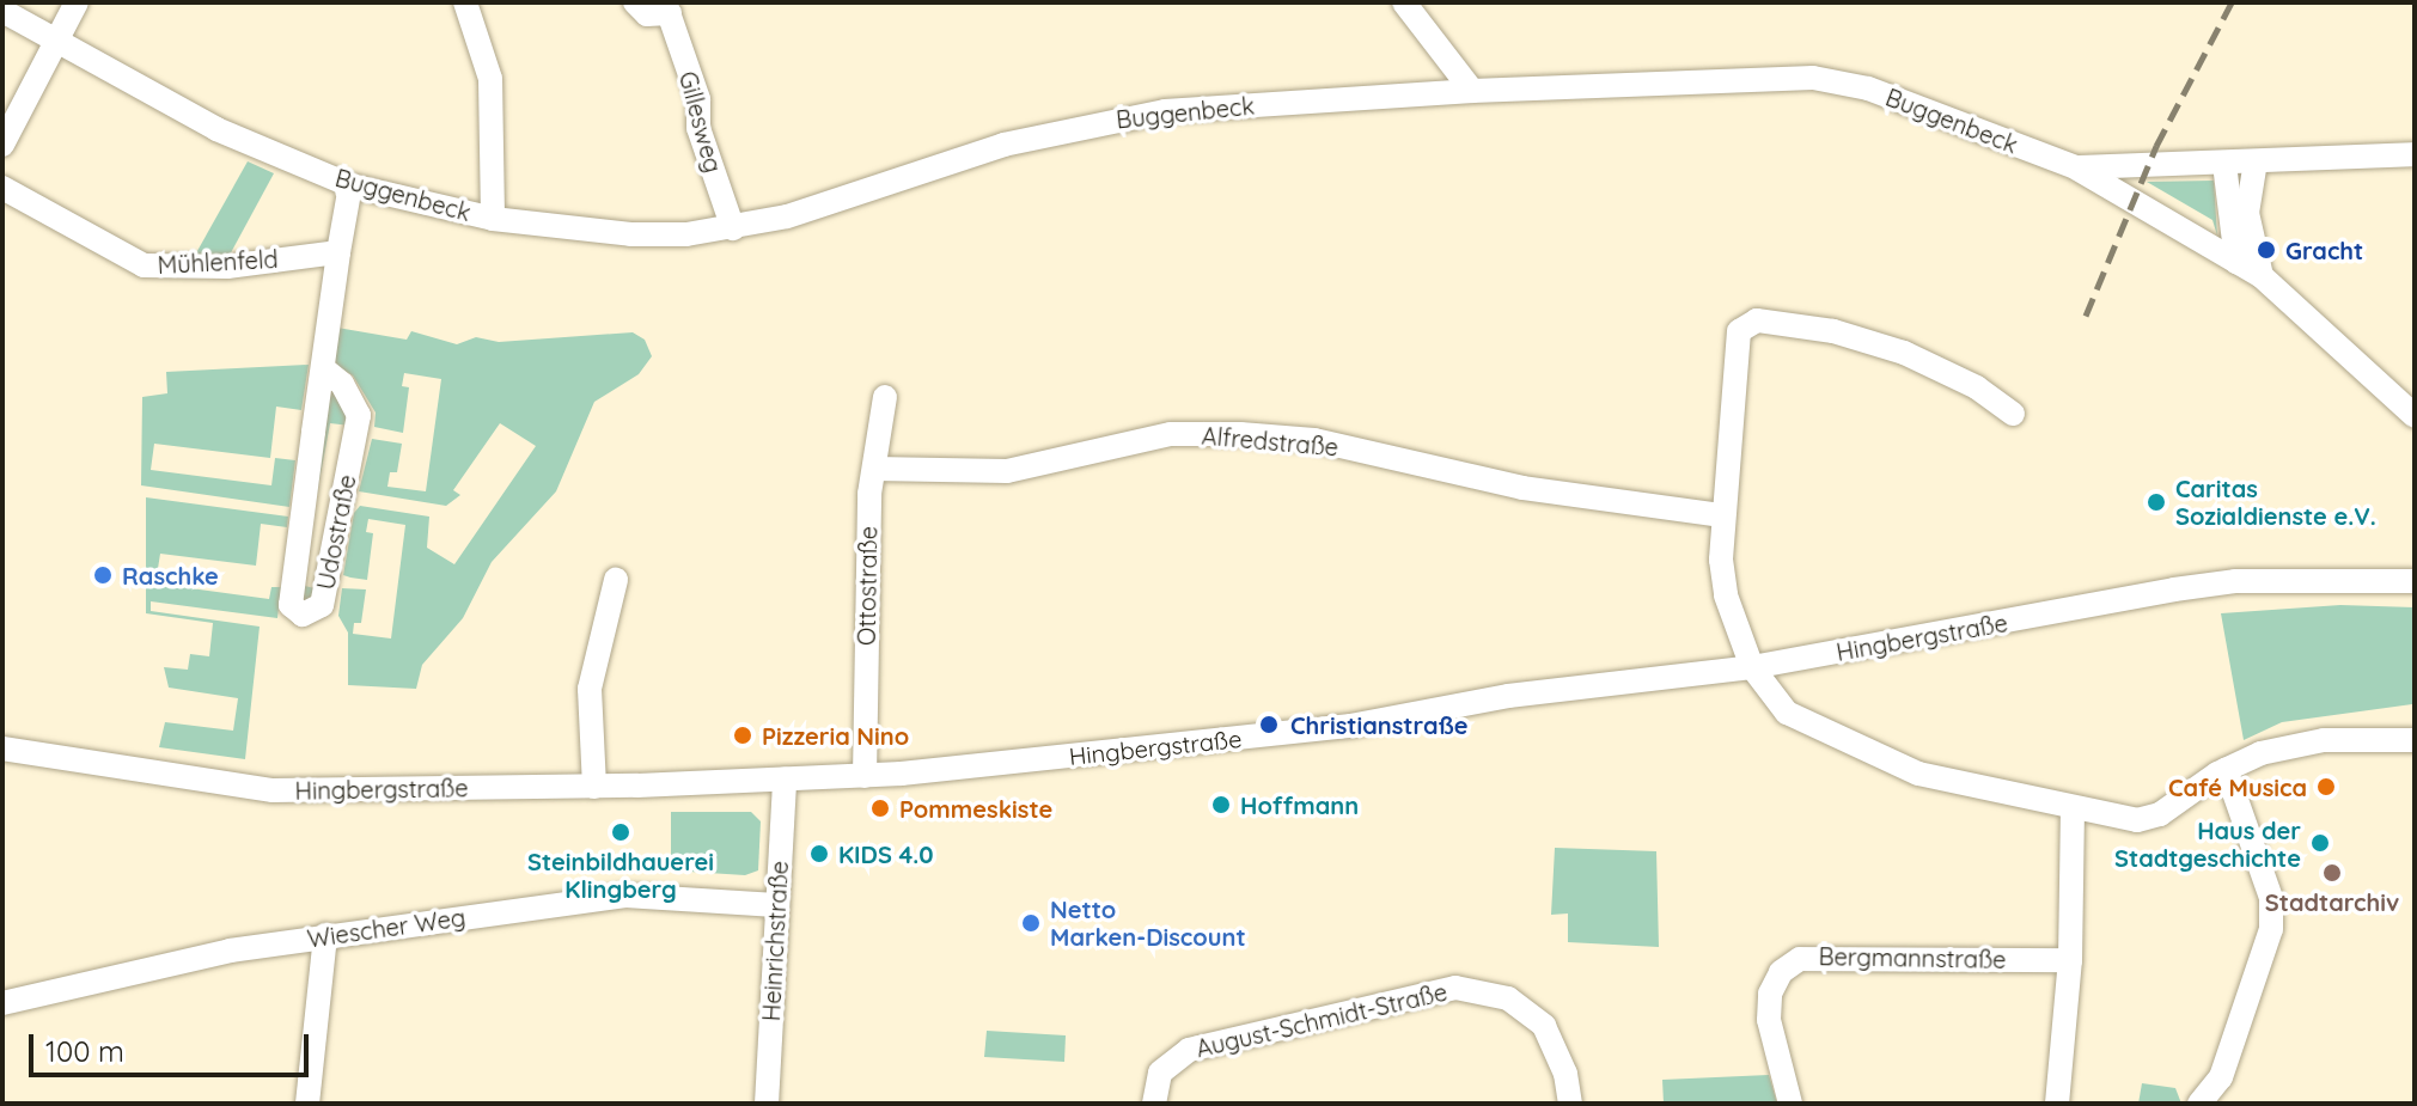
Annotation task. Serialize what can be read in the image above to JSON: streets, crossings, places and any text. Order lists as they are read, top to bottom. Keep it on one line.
{"streets":{"street":["Buggenbeck","Gillesweg","Mühlenfeld","Alfredstraße","Udostraße","Ottostraße","Hingbergstraße","Wiescher Weg","Heinrichstraße","Bergmannstraße","August-Schmidt-Straße"]},"crossings":[["Buggenbeck","Gillesweg"],["Buggenbeck","Udostraße"],["Mühlenfeld","Udostraße"],["Alfredstraße","Ottostraße"],["Ottostraße","Hingbergstraße"],["Hingbergstraße","Heinrichstraße"],["Wiescher Weg","Heinrichstraße"]],"places":["Gracht","Caritas Sozialdienste e.V.","Raschke","Christianstraße","Pizzeria Nino","Café Musica","Hoffmann","Pommeskiste","Steinbildhauerei Klingberg","Haus der Stadtgeschichte","KIDS 4.0","Stadtarchiv","Netto Marken-Discount"],"scale_bar":"100 m"}
